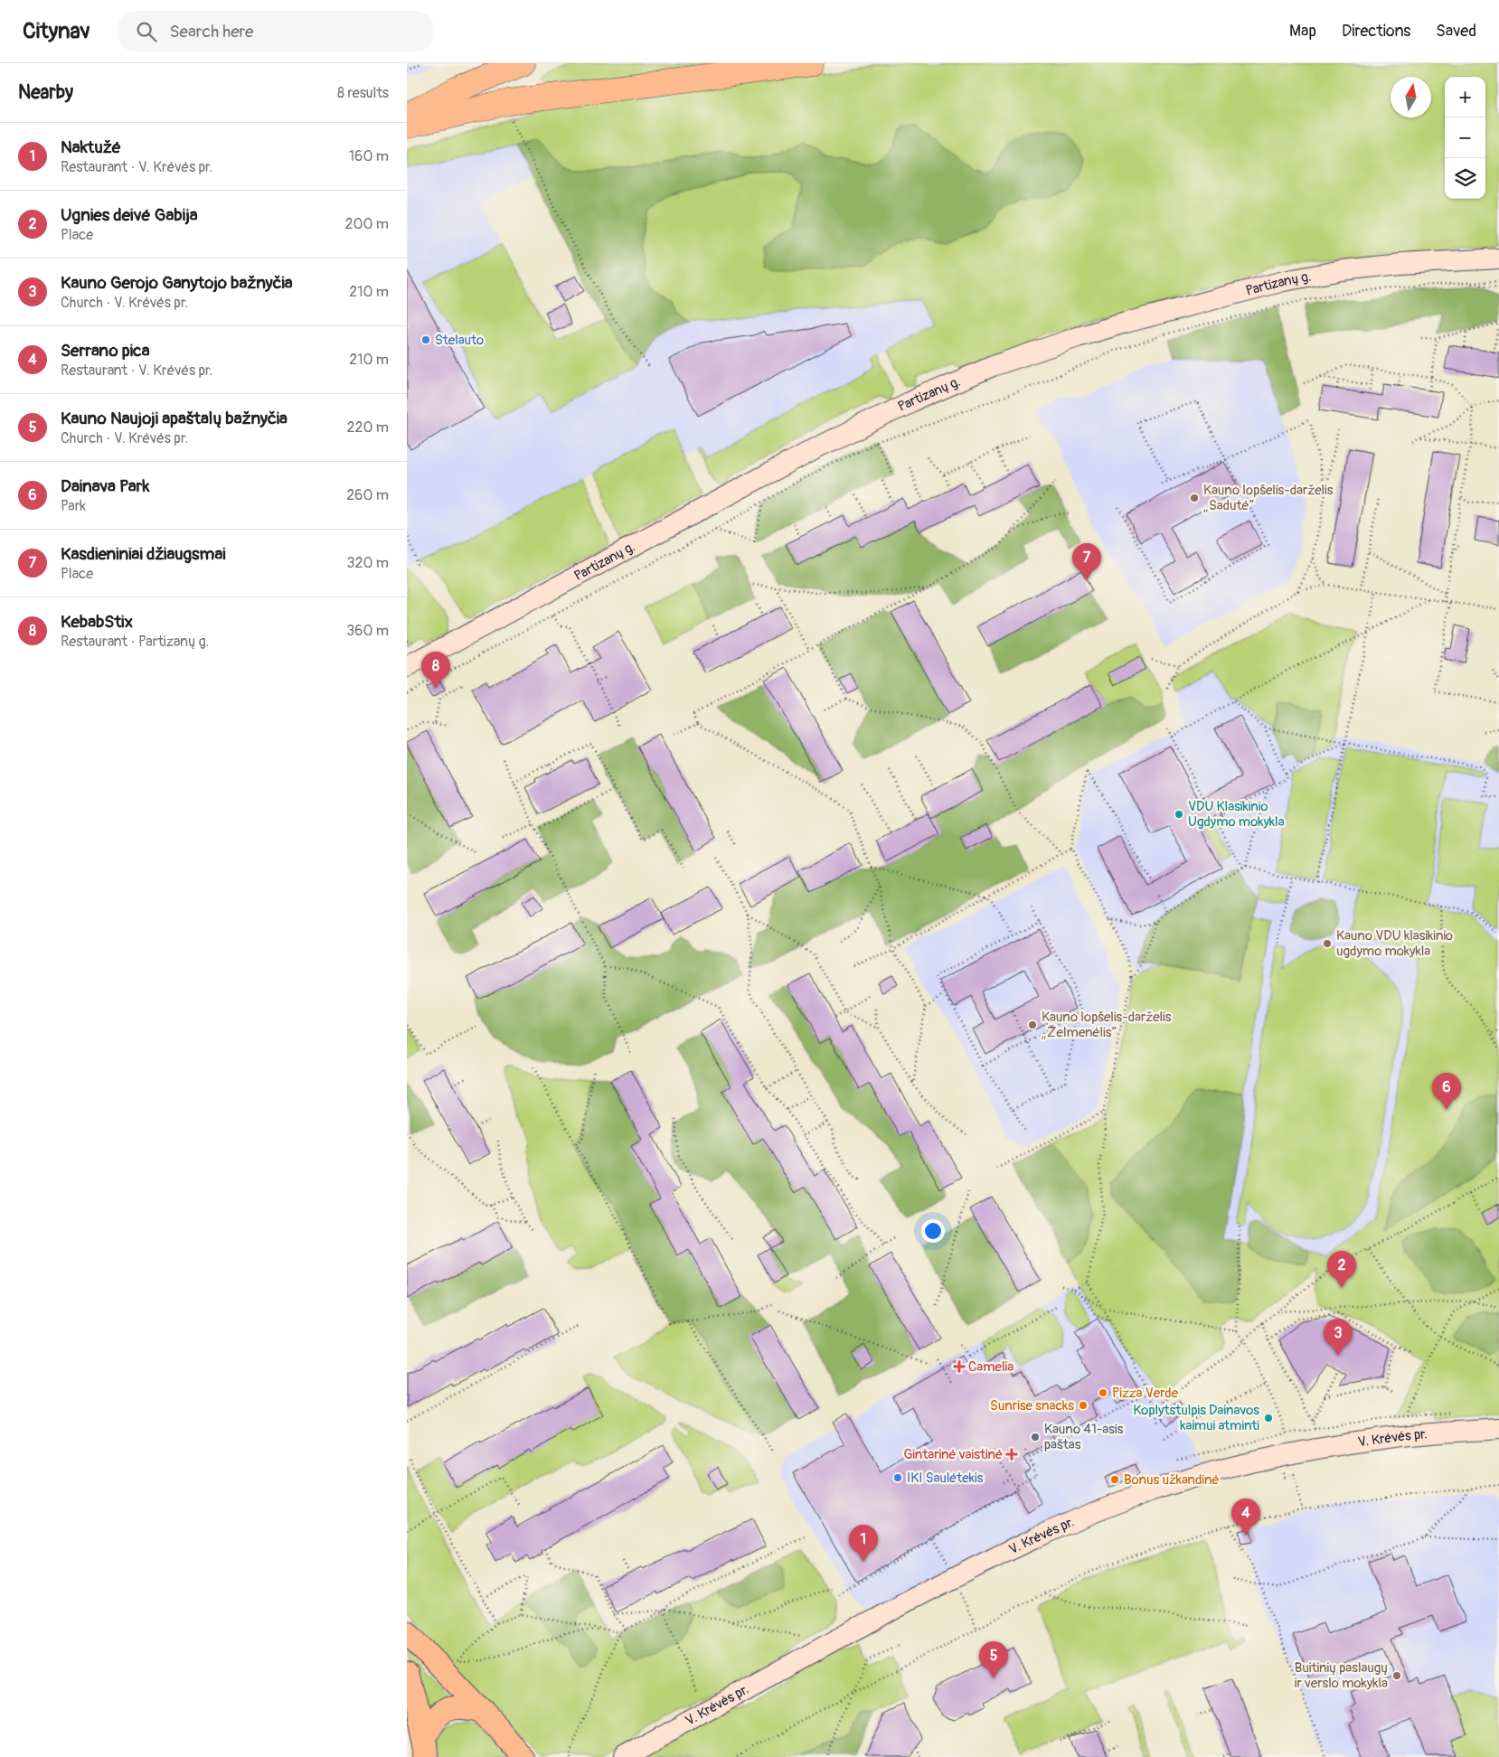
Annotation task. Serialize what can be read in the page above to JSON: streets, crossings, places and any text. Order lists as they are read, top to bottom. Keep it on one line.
{"streets":{"street":["Partizanų g.","V. Krėvės pr."]},"places":{"other":["Stelauto","Kauno lopšelis-darželis „Sadutė“","VDU Klasikinio Ugdymo mokykla","Kauno VDU klasikinio ugdymo mokykla","Kauno lopšelis-darželis „Želmenėlis“","Pizza Verde","Sunrise snacks","Koplytstulpis Dainavos kaimui atminti","Kauno 41-asis paštas","IKI Saulėtekis","Bonus užkandinė","Buitinių paslaugų ir verslo mokykla"],"health":["Camelia","Gintarinė vaistinė"]},"north":"top","page":{"header":"Citynav","search":"Search here","nav":["Map","Directions","Saved"],"heading":["Nearby","8 results"],"map_buttons":["+","−"],"list":[{"mark":"1","name":"Naktužė","note":"Restaurant · V. Krėvės pr.","value":"160 m"},{"mark":"2","name":"Ugnies deivė Gabija","note":"Place","value":"200 m"},{"mark":"3","name":"Kauno Gerojo Ganytojo bažnyčia","note":"Church · V. Krėvės pr.","value":"210 m"},{"mark":"4","name":"Serrano pica","note":"Restaurant · V. Krėvės pr.","value":"210 m"},{"mark":"5","name":"Kauno Naujoji apaštalų bažnyčia","note":"Church · V. Krėvės pr.","value":"220 m"},{"mark":"6","name":"Dainava Park","note":"Park","value":"260 m"},{"mark":"7","name":"Kasdieniniai džiaugsmai","note":"Place","value":"320 m"},{"mark":"8","name":"KebabStix","note":"Restaurant · Partizanų g.","value":"360 m"}],"pins":["7","8","6","2","3","4","1","5"]}}
